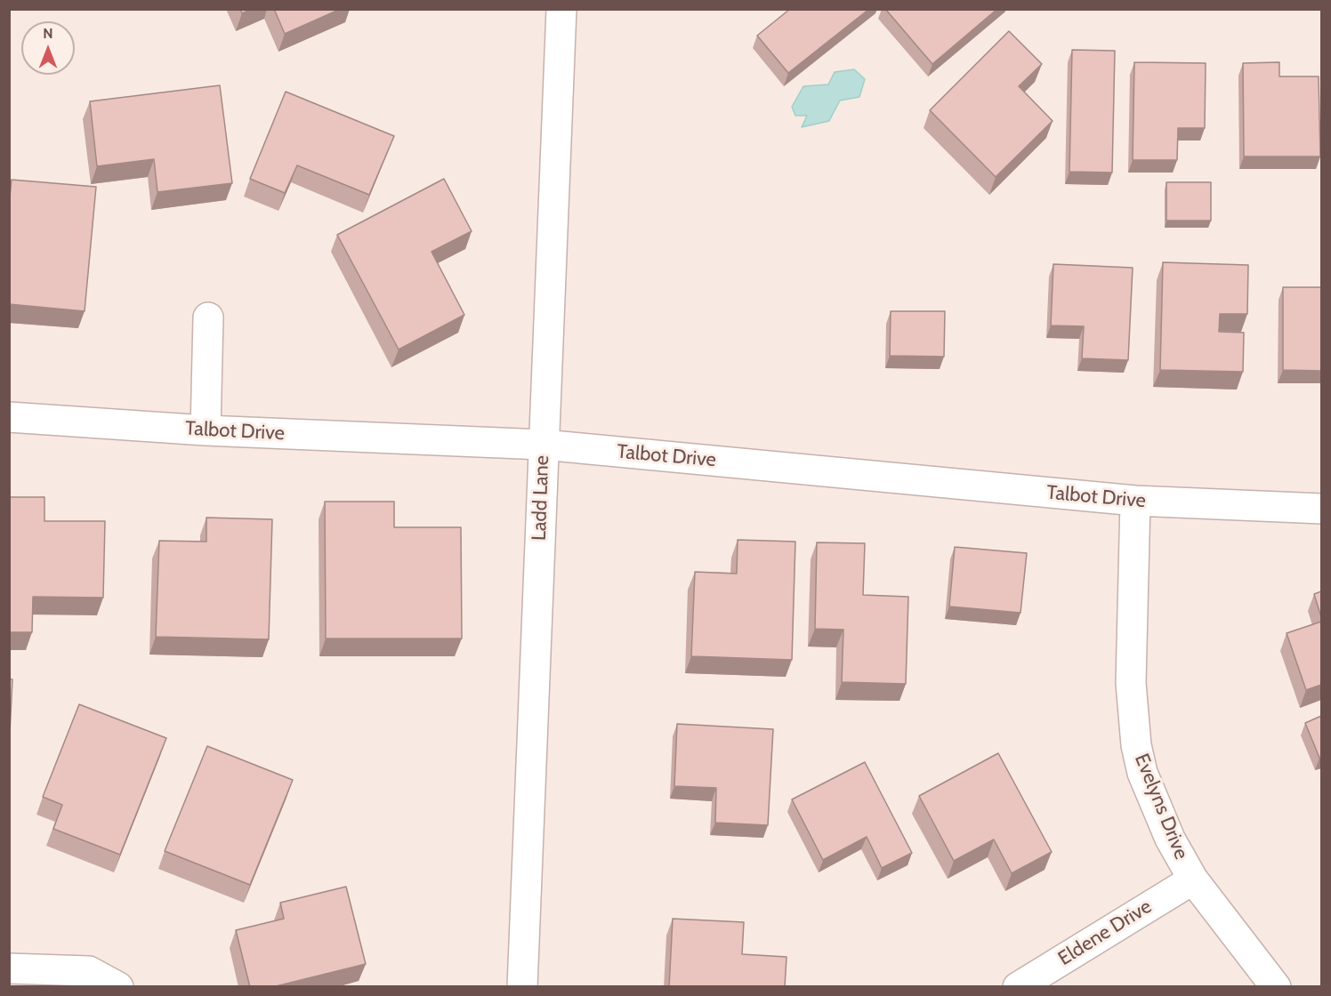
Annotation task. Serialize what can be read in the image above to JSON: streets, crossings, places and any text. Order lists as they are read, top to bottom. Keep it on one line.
{"streets":{"street":["Talbot Drive","Ladd Lane","Evelyns Drive","Eldene Drive"]},"crossings":[["Talbot Drive","Ladd Lane"],["Talbot Drive","Evelyns Drive"],["Evelyns Drive","Eldene Drive"]],"north":"top"}
